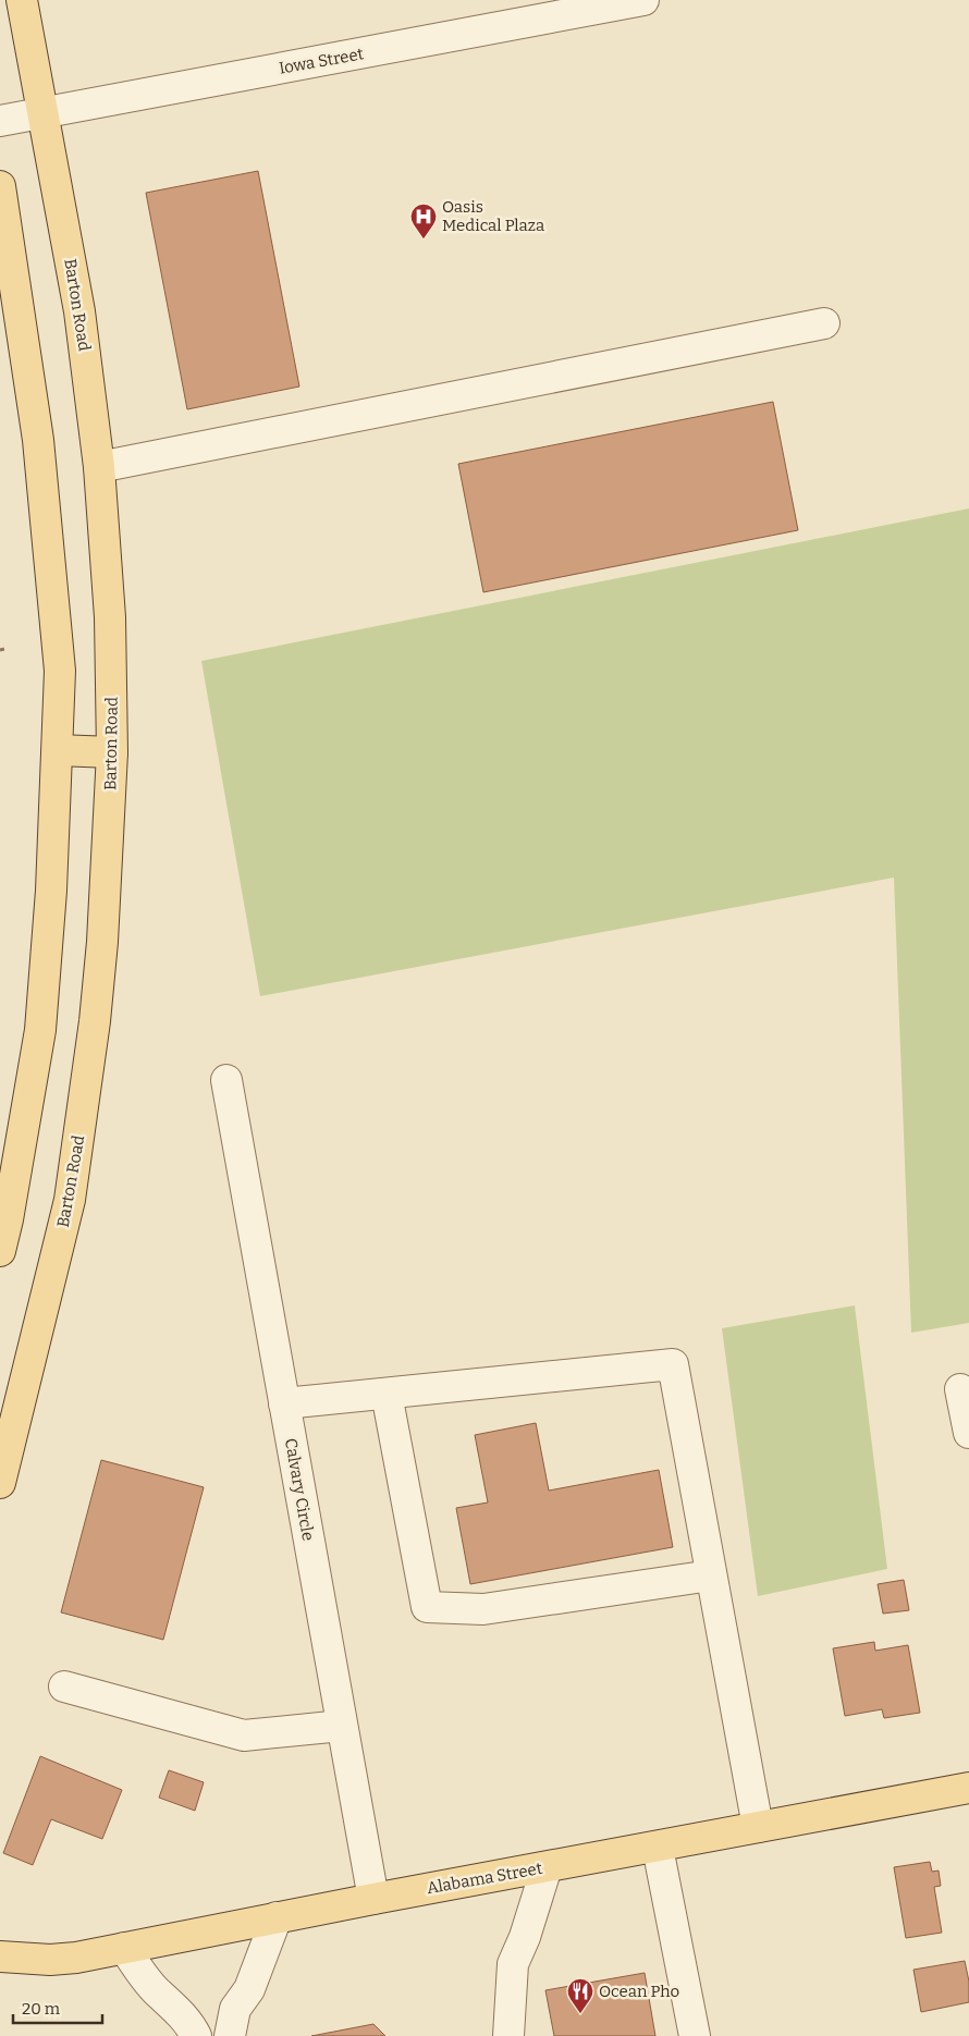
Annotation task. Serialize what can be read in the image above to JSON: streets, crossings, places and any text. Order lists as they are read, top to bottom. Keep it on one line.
{"streets":{"main road":["Barton Road","Alabama Street"],"street":["Iowa Street","Calvary Circle"]},"crossings":[["Iowa Street","Barton Road"],["Calvary Circle","Alabama Street"]],"places":{"hospital":["Oasis Medical Plaza"],"restaurant":["Ocean Pho"]},"scale_bar":"20 m"}
